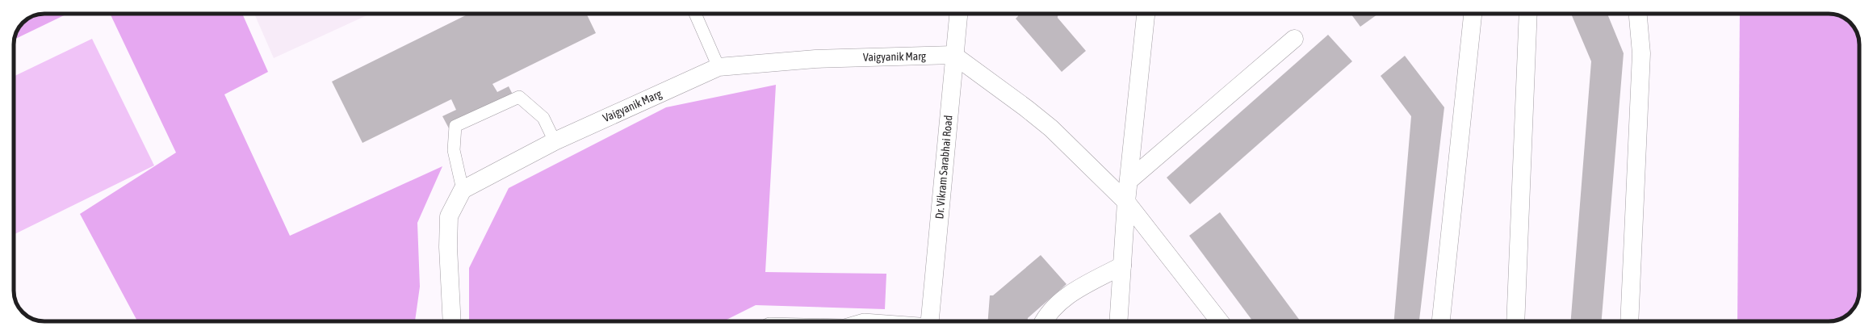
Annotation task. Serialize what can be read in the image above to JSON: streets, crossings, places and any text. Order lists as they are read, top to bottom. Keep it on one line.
{"streets":{"street":["Vaigyanik Marg","Dr. Vikram Sarabhai Road"]},"crossings":[["Vaigyanik Marg","Dr. Vikram Sarabhai Road"]]}
